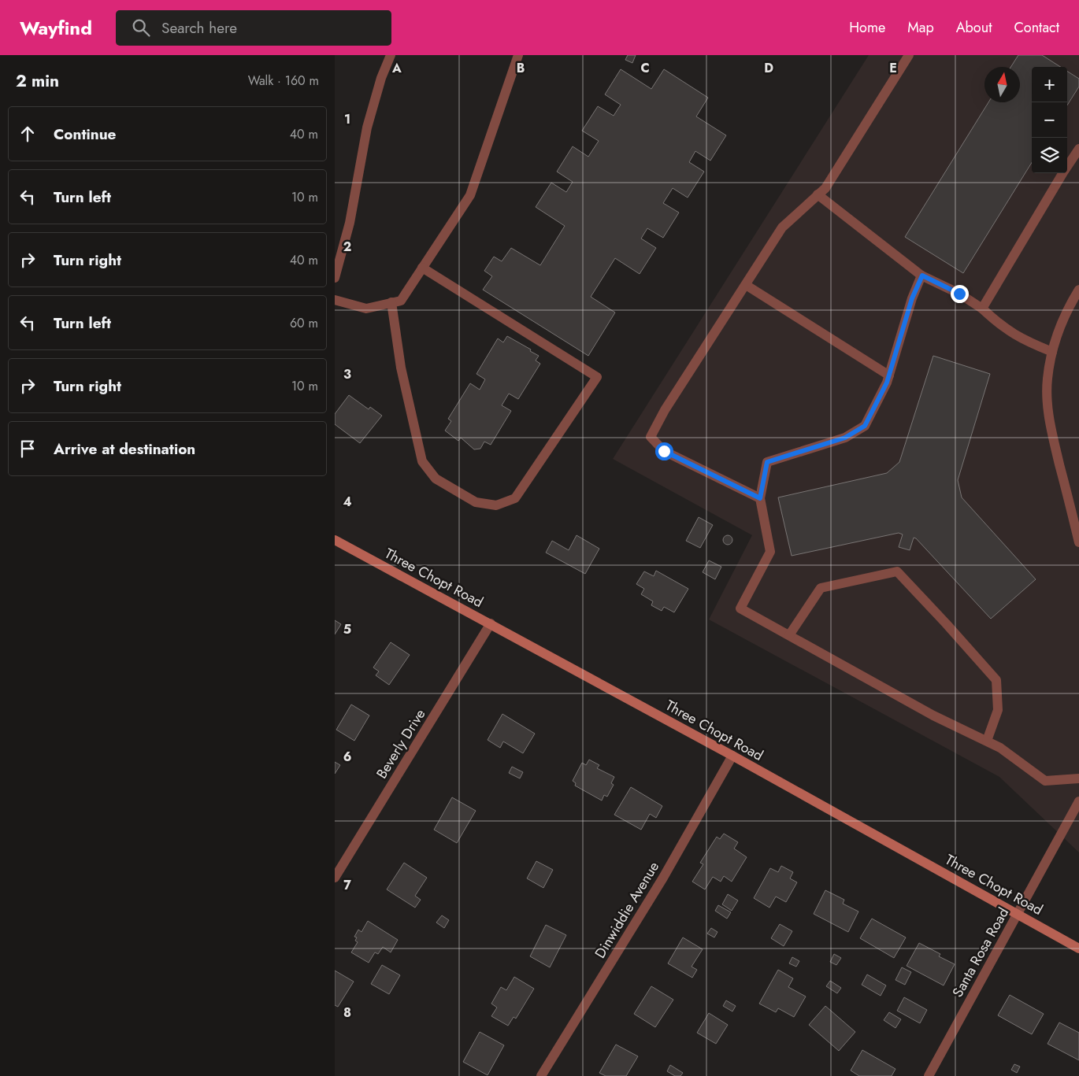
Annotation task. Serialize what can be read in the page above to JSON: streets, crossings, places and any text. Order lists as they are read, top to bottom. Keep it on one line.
{"streets":{"main road":["Three Chopt Road"],"street":["Beverly Drive","Dinwiddie Avenue","Santa Rosa Road"]},"crossings":[["Three Chopt Road","Beverly Drive"],["Three Chopt Road","Dinwiddie Avenue"],["Three Chopt Road","Santa Rosa Road"]],"north":"top","page":{"header":"Wayfind","search":"Search here","nav":["Home","Map","About","Contact"],"heading":["2 min","Walk · 160 m"],"map_buttons":["+","−"],"list":[["Continue","40 m"],["Turn left","10 m"],["Turn right","40 m"],["Turn left","60 m"],["Turn right","10 m"],"Arrive at destination"]},"grid":{"columns":["A","B","C","D","E"],"rows":["1","2","3","4","5","6","7","8"]}}
